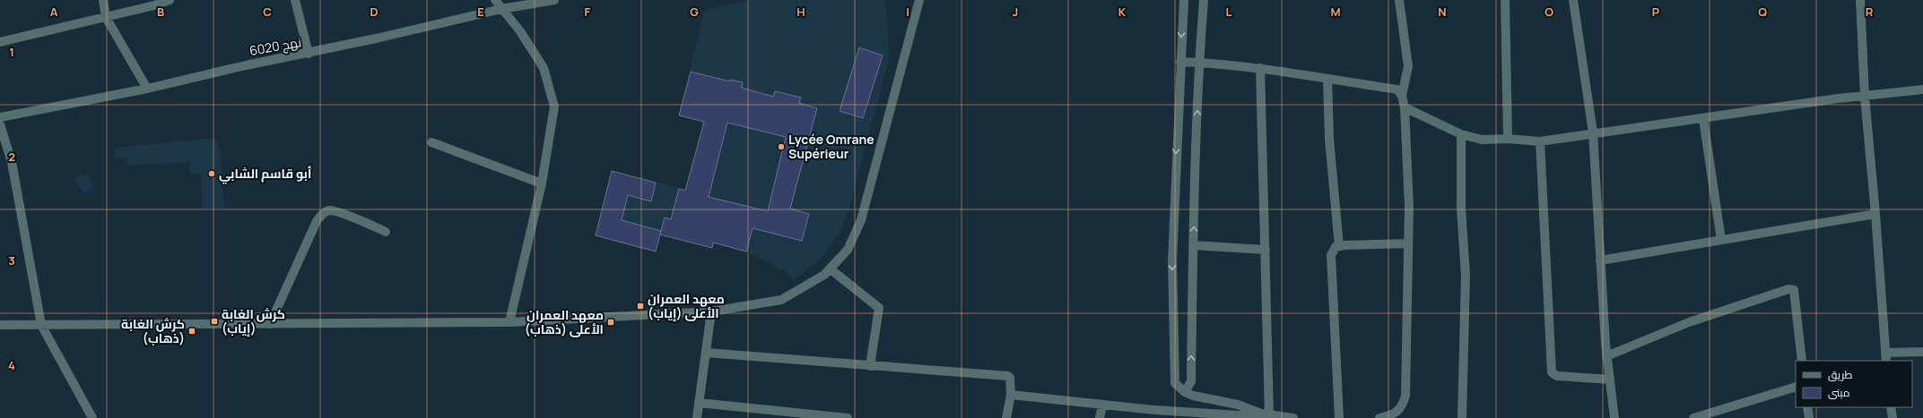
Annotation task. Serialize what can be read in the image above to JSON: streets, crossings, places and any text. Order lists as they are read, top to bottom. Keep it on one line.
{"streets":{"street":["نهج 6020"]},"places":{"other":["Lycée Omrane Supérieur","أبو قاسم الشابي"],"transit":["معهد العمران الأعلى (إياب)","كرش الغابة (إياب)","معهد العمران الأعلى (ذهاب)","كرش الغابة (ذهاب)"]},"legend":["طريق","مبنى"],"grid":{"columns":["A","B","C","D","E","F","G","H","I","J","K","L","M","N","O","P","Q","R"],"rows":["1","2","3","4"]}}
